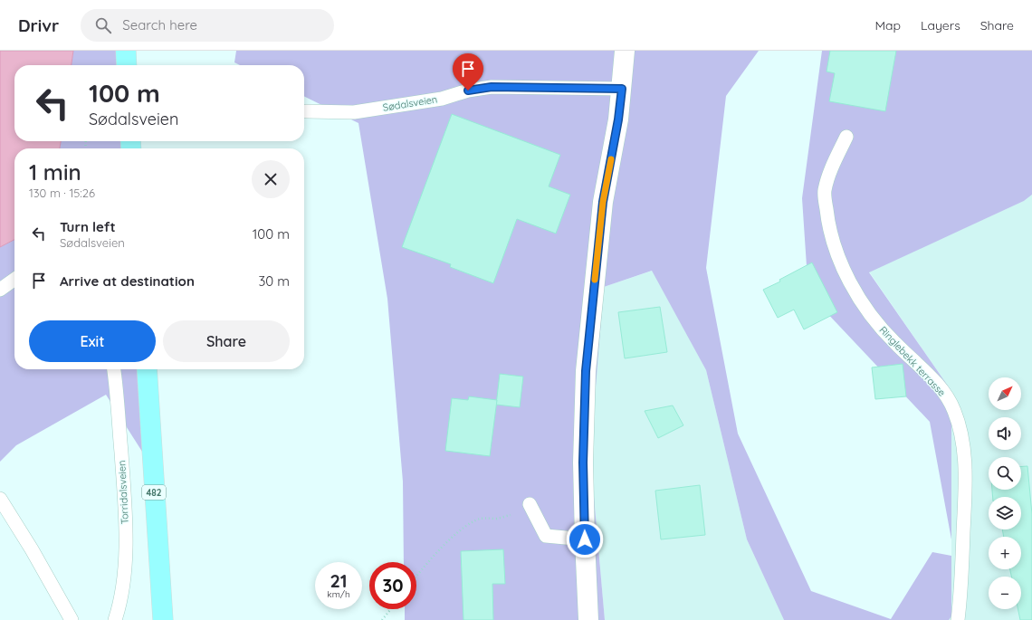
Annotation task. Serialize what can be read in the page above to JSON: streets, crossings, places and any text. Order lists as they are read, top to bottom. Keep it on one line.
{"streets":{"main road":["482"],"lane":["Sødalsveien","Ringlebekk terrasse","Torridalsveien"]},"north":"top right","page":{"header":"Drivr","search":"Search here","nav":["Map","Layers","Share"],"turn":["100 m","Sødalsveien"],"heading":["1 min","130 m · 15:26"],"list":[{"name":"Turn left","note":"Sødalsveien","value":"100 m"},{"name":"Arrive at destination","value":"30 m"}],"buttons":["Exit","Share"],"map_buttons":["+","−"],"speed":"21 km/h","limit":"30"}}
